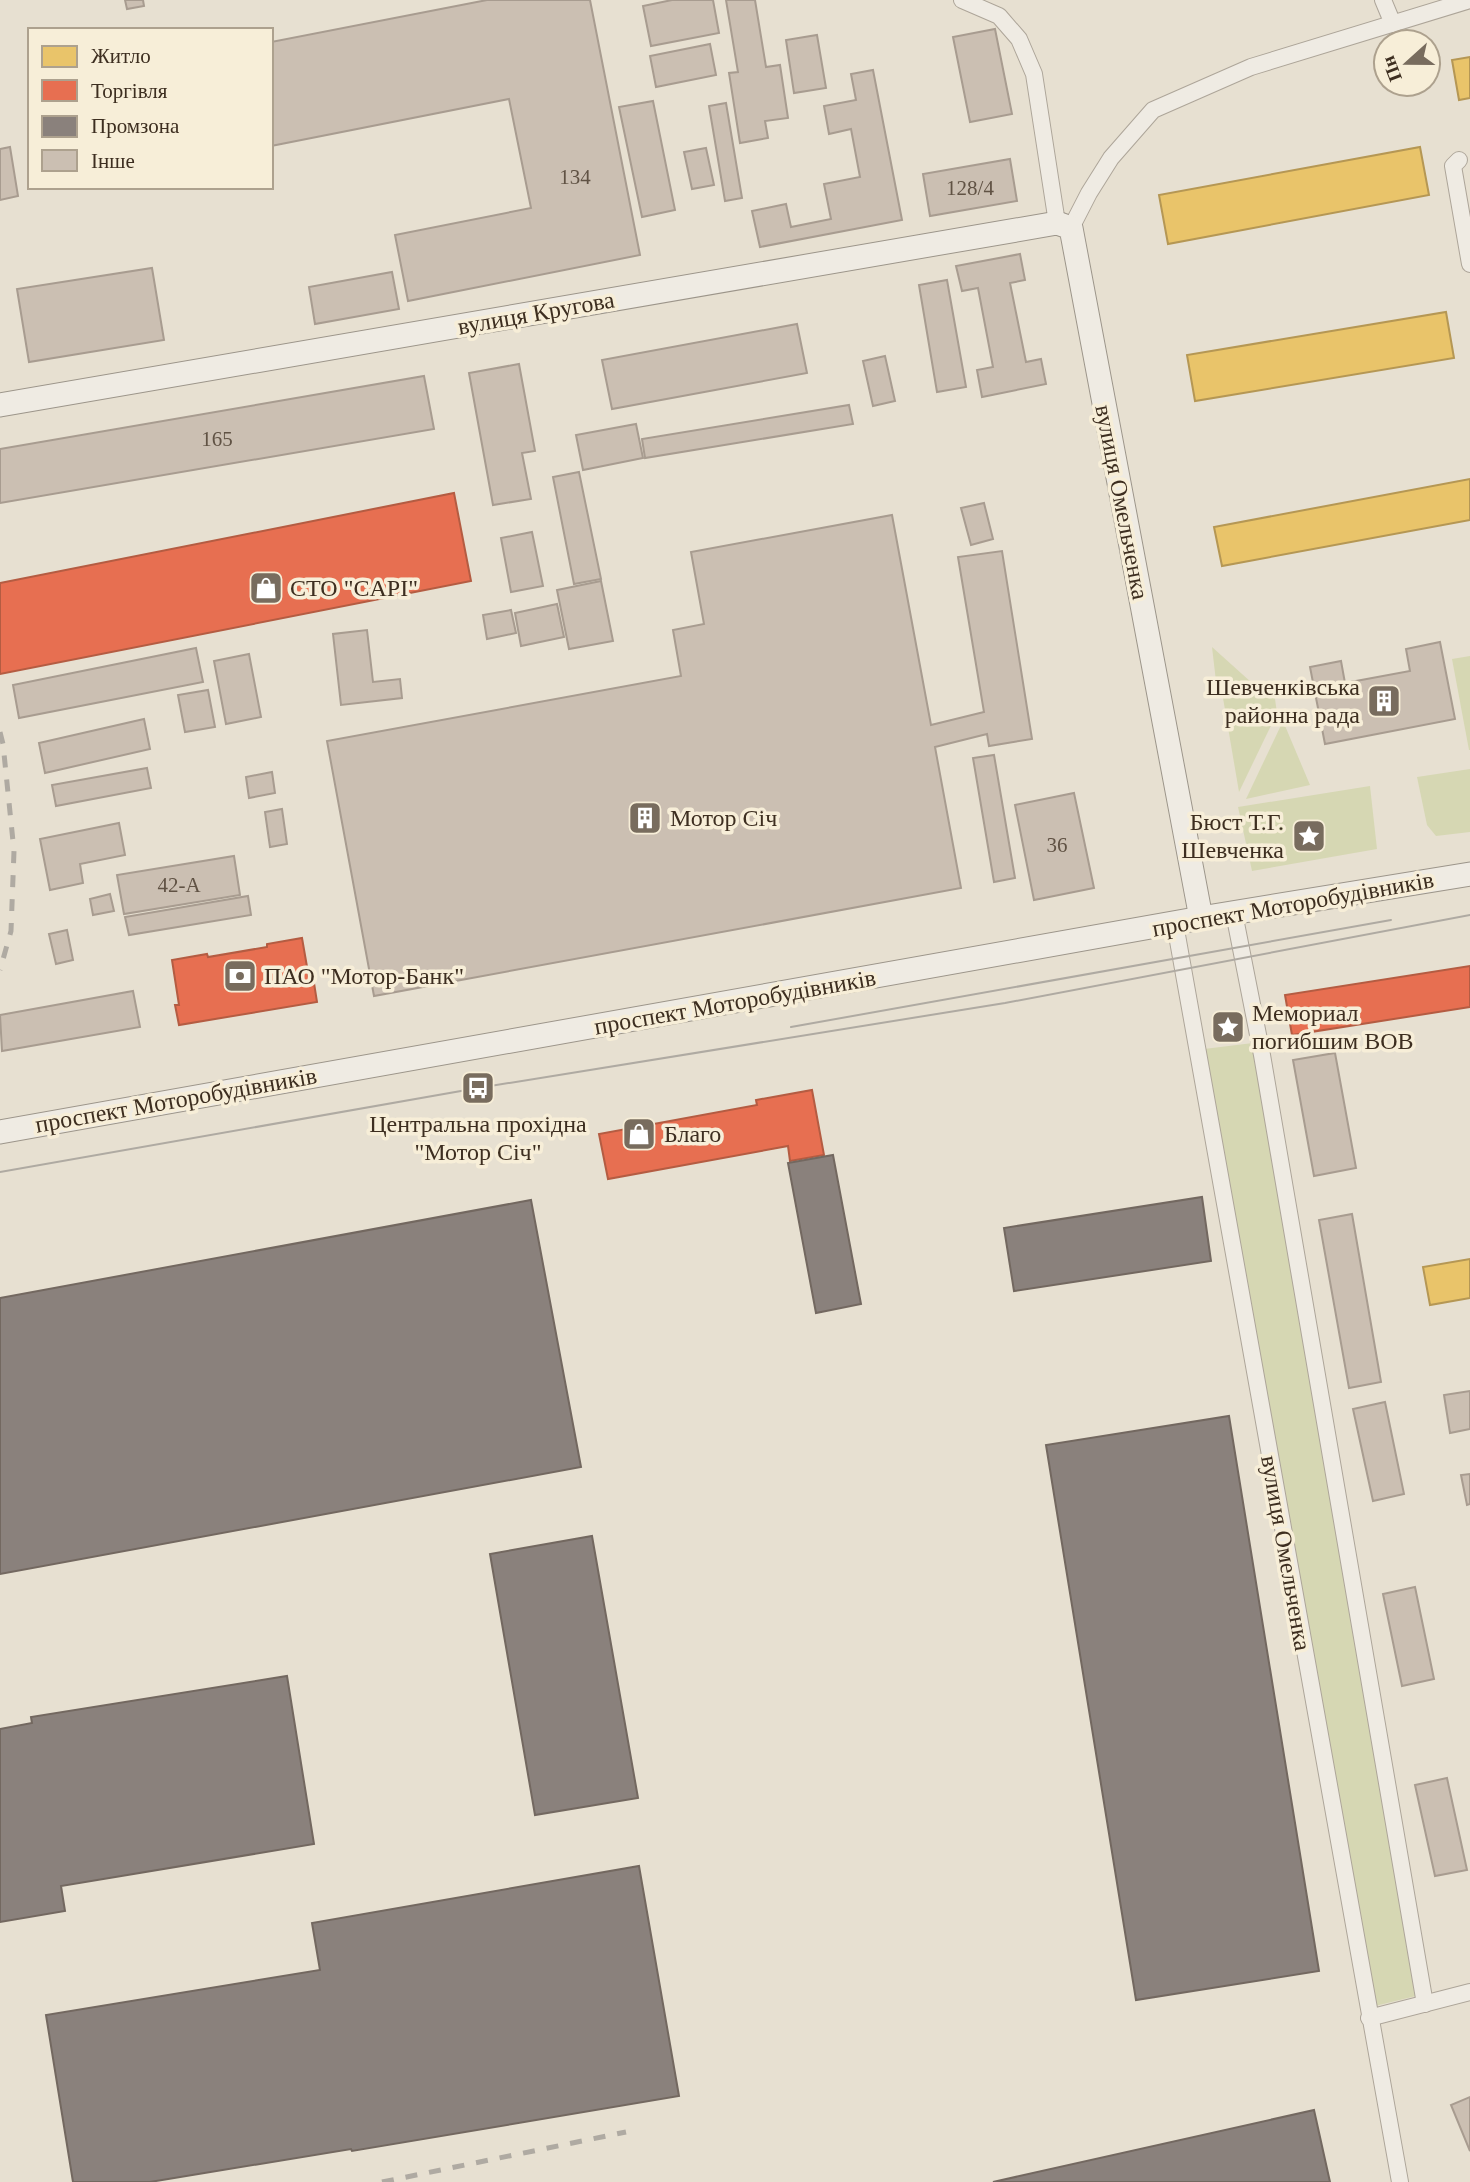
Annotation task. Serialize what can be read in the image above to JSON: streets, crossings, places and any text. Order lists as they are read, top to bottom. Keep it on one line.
{"streets":{"street":["вулиця Кругова","вулиця Омельченка","проспект Моторобудівників"]},"crossings":[["вулиця Кругова","вулиця Омельченка"],["вулиця Омельченка","проспект Моторобудівників"]],"places":{"shop":["СТО \"CAPI\"","Благо"],"building":["Шевченківська районна рада","Мотор Січ"],"place":["Бюст Т.Г. Шевченка","Мемориал погибшим ВОВ"],"bank":["ПАО \"Мотор-Банк\""],"bus stop":["Центральна прохідна \"Мотор Січ\""]},"house_numbers":["134","128/4","165","36","42-А"],"legend":["Житло","Торгівля","Промзона","Інше"],"north":"left"}
